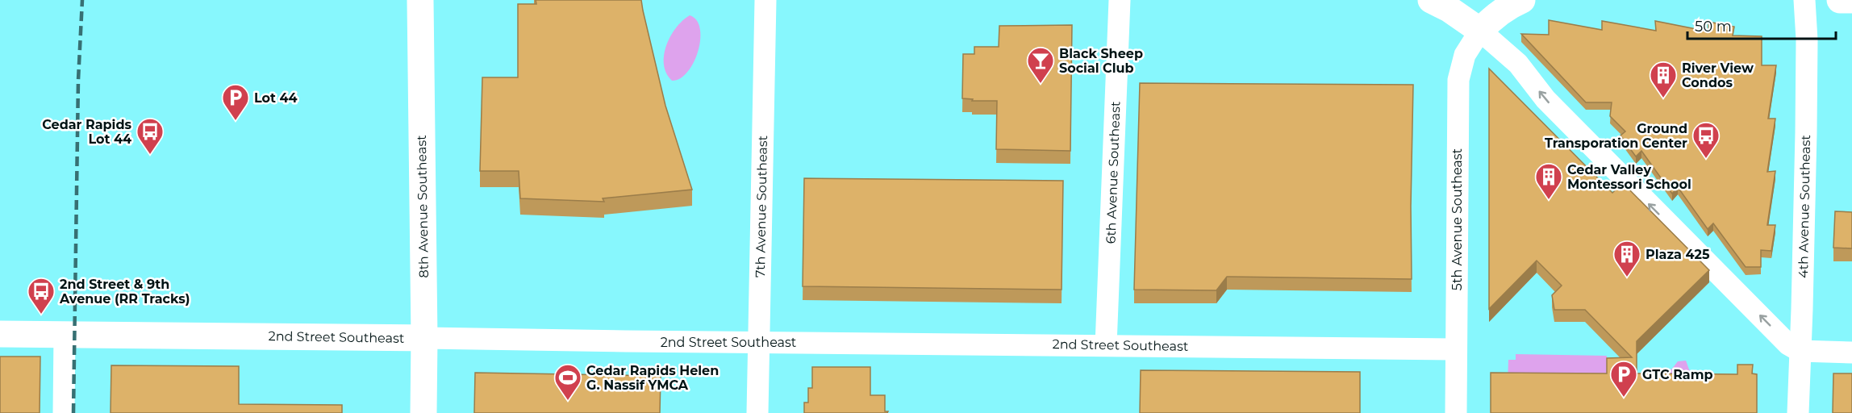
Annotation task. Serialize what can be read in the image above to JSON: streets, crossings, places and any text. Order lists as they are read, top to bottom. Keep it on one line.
{"streets":{"street":["6th Avenue Southeast","8th Avenue Southeast","7th Avenue Southeast","4th Avenue Southeast","5th Avenue Southeast","2nd Street Southeast"]},"crossings":[["6th Avenue Southeast","2nd Street Southeast"],["8th Avenue Southeast","2nd Street Southeast"],["7th Avenue Southeast","2nd Street Southeast"],["5th Avenue Southeast","2nd Street Southeast"]],"places":{"bar":["Black Sheep Social Club"],"building":["River View Condos","Cedar Valley Montessori School","Plaza 425"],"parking":["Lot 44","GTC Ramp"],"bus stop":["Cedar Rapids Lot 44","Ground Transporation Center","2nd Street & 9th Avenue (RR Tracks)"],"sports":["Cedar Rapids Helen G. Nassif YMCA"]},"scale_bar":"50 m"}
